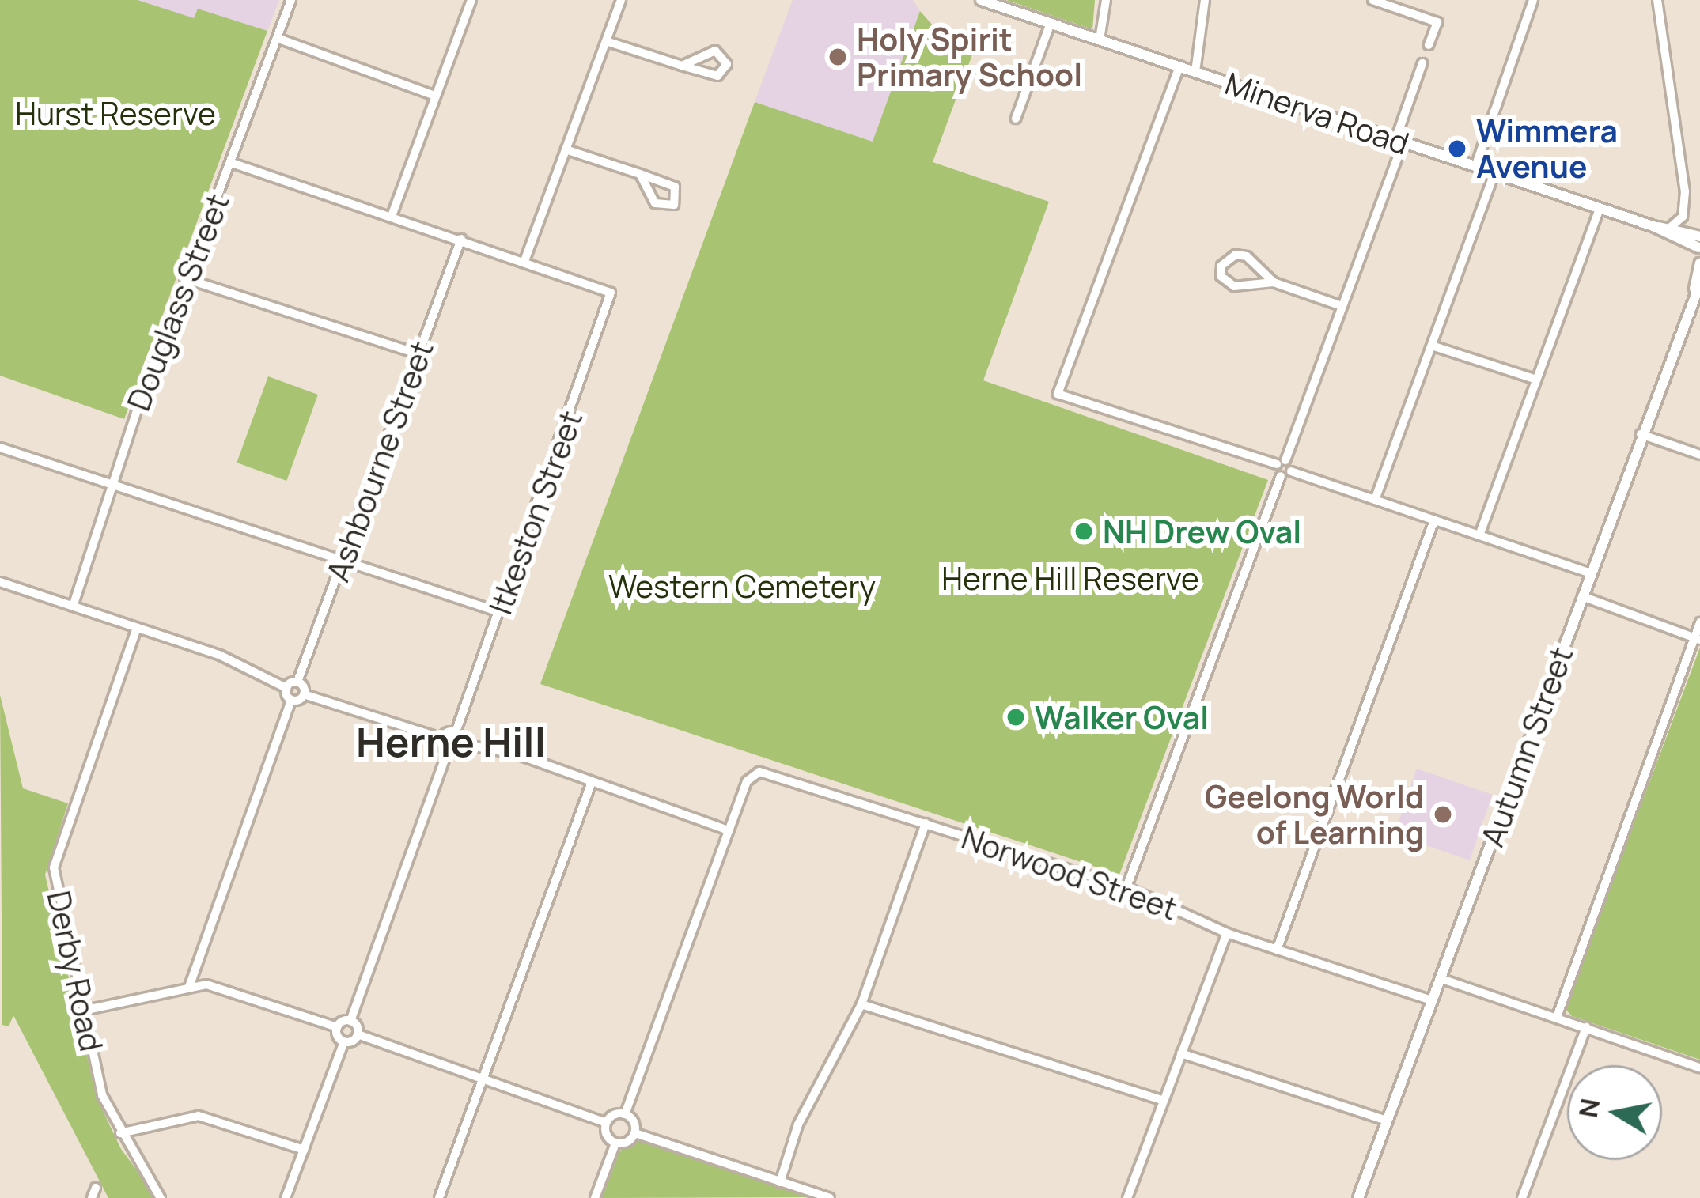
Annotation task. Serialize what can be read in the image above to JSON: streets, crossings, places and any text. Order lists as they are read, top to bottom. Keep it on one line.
{"streets":{"street":["Minerva Road","Douglass Street","Ashbourne Street","Itkeston Street","Autumn Street","Norwood Street","Derby Road"]},"crossings":[["Autumn Street","Norwood Street"]],"districts":["Herne Hill"],"parks":["Hurst Reserve","Herne Hill Reserve","Western Cemetery"],"places":["Holy Spirit Primary School","Wimmera Avenue","NH Drew Oval","Walker Oval","Geelong World of Learning"],"north":"left"}
